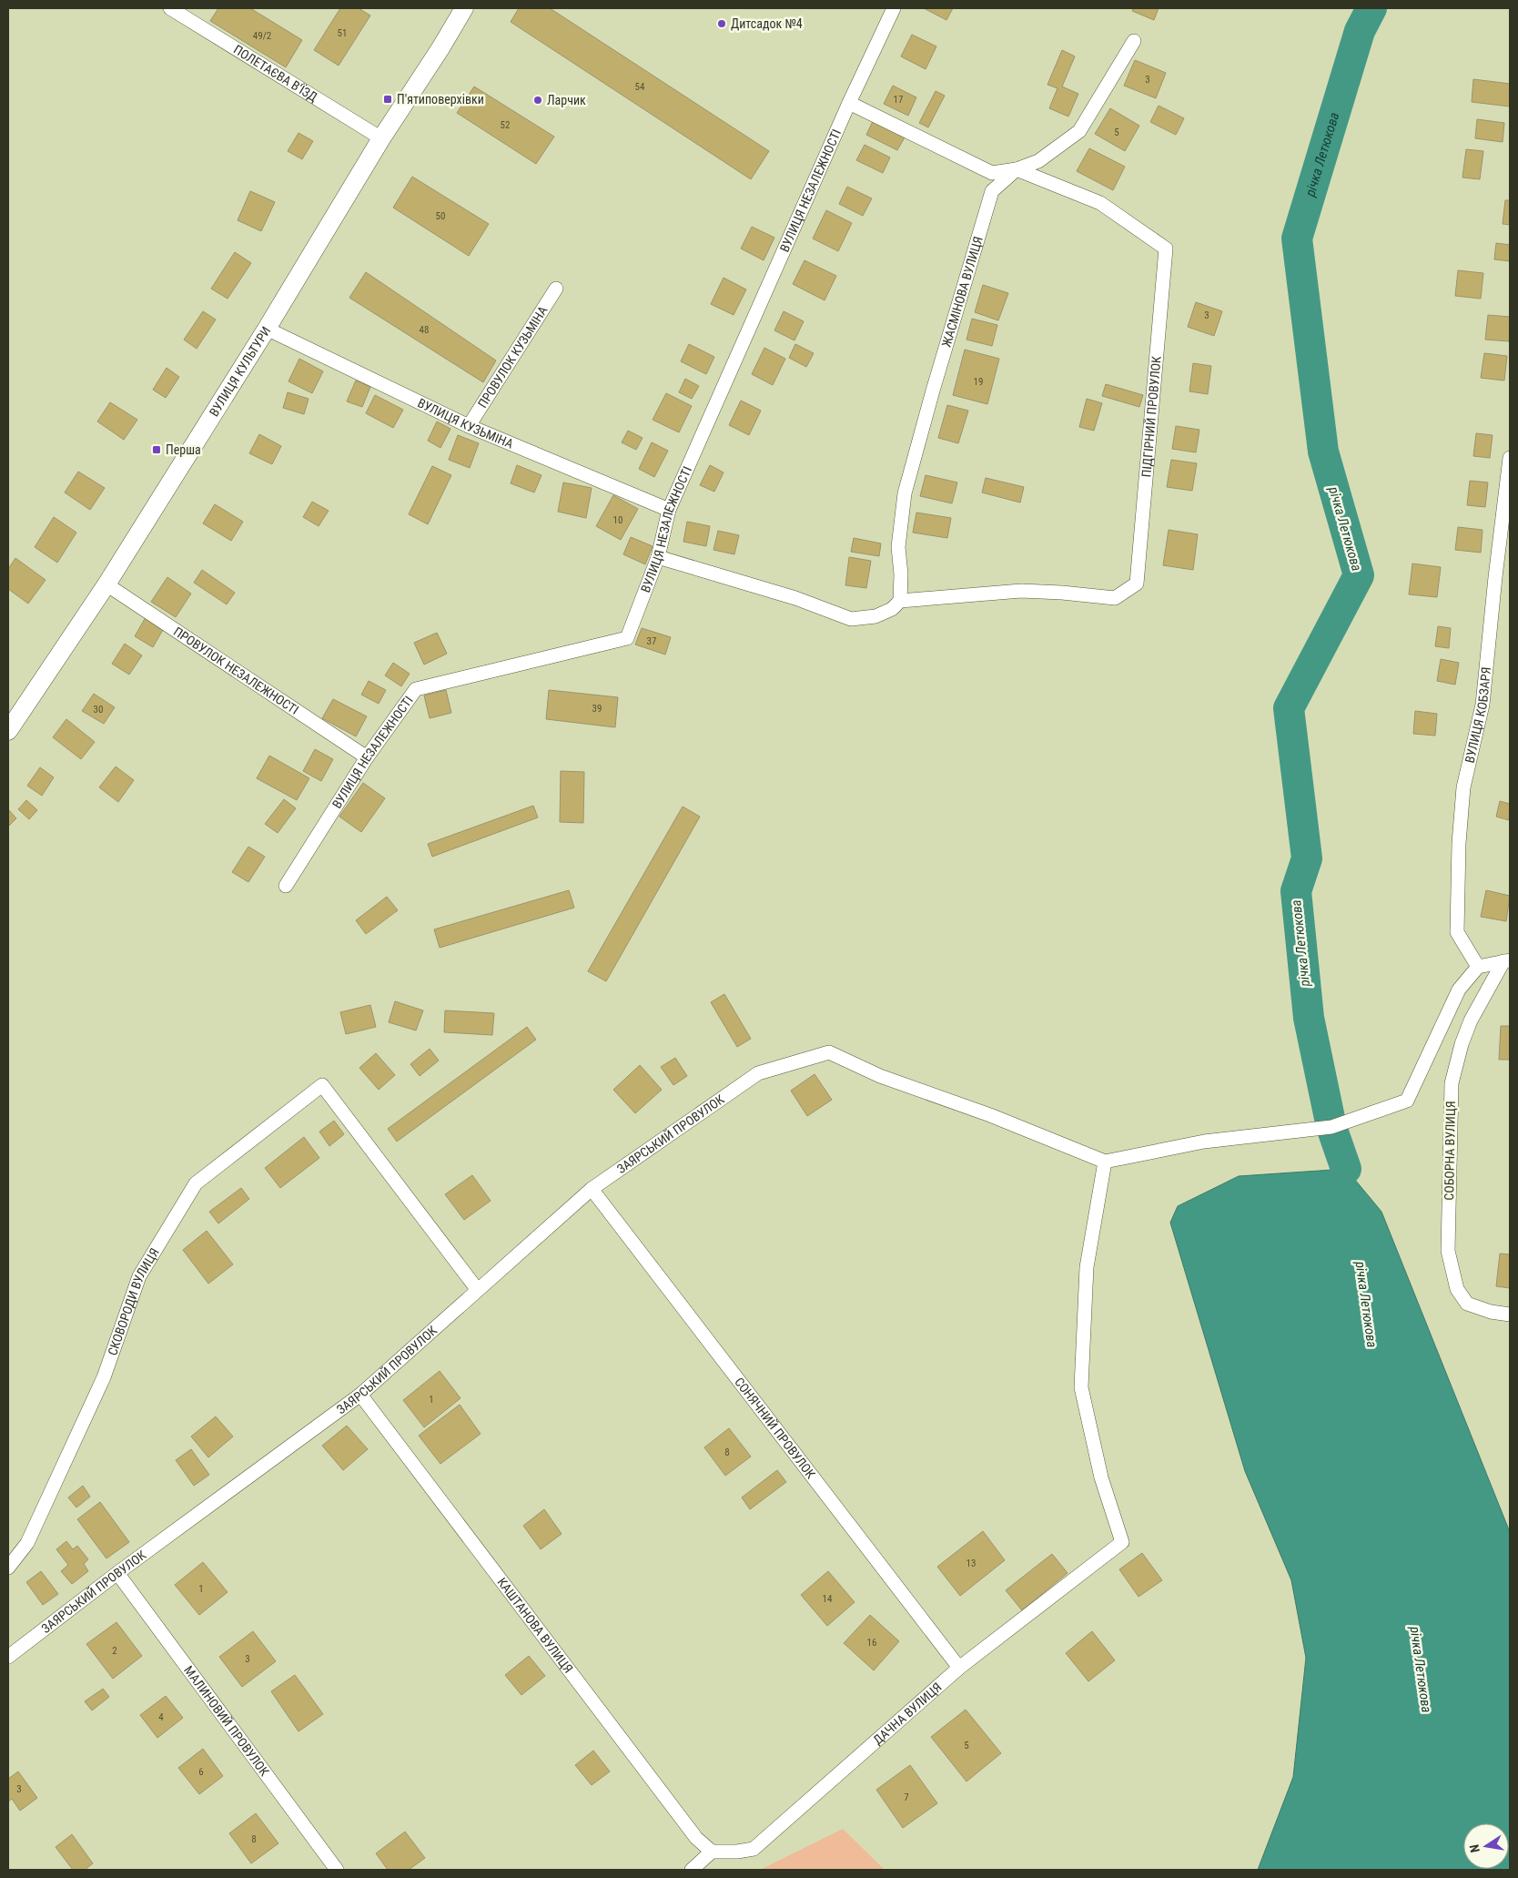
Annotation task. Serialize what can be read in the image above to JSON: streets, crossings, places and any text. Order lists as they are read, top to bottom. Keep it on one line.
{"streets":{"street":["ПОЛЕТАЄВА В’ЇЗД","ВУЛИЦЯ НЕЗАЛЕЖНОСТІ","ЖАСМІНОВА ВУЛИЦЯ","ПРОВУЛОК КУЗЬМІНА","ВУЛИЦЯ КУЛЬТУРИ","ПІДГІРНИЙ ПРОВУЛОК","ВУЛИЦЯ КУЗЬМІНА","ПРОВУЛОК НЕЗАЛЕЖНОСТІ","ВУЛИЦЯ КОБЗАРЯ","ЗАЯРСЬКИЙ ПРОВУЛОК","СОБОРНА ВУЛИЦЯ","СКОВОРОДИ ВУЛИЦЯ","СОНЯЧНИЙ ПРОВУЛОК","КАШТАНОВА ВУЛИЦЯ","ДАЧНА ВУЛИЦЯ","МАЛИНОВИЙ ПРОВУЛОК"]},"crossings":[["ПОЛЕТАЄВА В’ЇЗД","ВУЛИЦЯ КУЛЬТУРИ"],["ВУЛИЦЯ НЕЗАЛЕЖНОСТІ","ВУЛИЦЯ КУЗЬМІНА"],["ВУЛИЦЯ НЕЗАЛЕЖНОСТІ","ПРОВУЛОК НЕЗАЛЕЖНОСТІ"],["ЖАСМІНОВА ВУЛИЦЯ","ПІДГІРНИЙ ПРОВУЛОК"],["ПРОВУЛОК КУЗЬМІНА","ВУЛИЦЯ КУЗЬМІНА"],["ВУЛИЦЯ КУЛЬТУРИ","ВУЛИЦЯ КУЗЬМІНА"],["ВУЛИЦЯ КУЛЬТУРИ","ПРОВУЛОК НЕЗАЛЕЖНОСТІ"],["ЗАЯРСЬКИЙ ПРОВУЛОК","СКОВОРОДИ ВУЛИЦЯ"],["ЗАЯРСЬКИЙ ПРОВУЛОК","СОНЯЧНИЙ ПРОВУЛОК"],["ЗАЯРСЬКИЙ ПРОВУЛОК","КАШТАНОВА ВУЛИЦЯ"],["ЗАЯРСЬКИЙ ПРОВУЛОК","ДАЧНА ВУЛИЦЯ"],["ЗАЯРСЬКИЙ ПРОВУЛОК","МАЛИНОВИЙ ПРОВУЛОК"],["СОНЯЧНИЙ ПРОВУЛОК","ДАЧНА ВУЛИЦЯ"],["КАШТАНОВА ВУЛИЦЯ","ДАЧНА ВУЛИЦЯ"]],"water":["річка Летюкова"],"places":{"other":["Дитсадок №4","Ларчик"],"transit":["П'ятиповерхівки","Перша"]},"house_numbers":["51","49/2","3","54","17","52","5","50","3","48","19","10","37","39","30","1","8","13","1","14","16","2","3","4","5","6","3","7","8"],"north":"left"}
